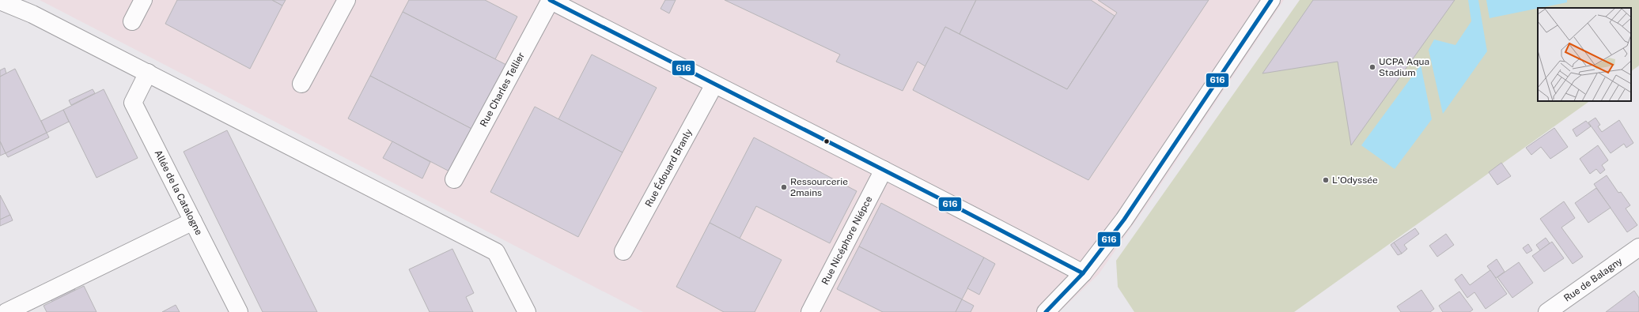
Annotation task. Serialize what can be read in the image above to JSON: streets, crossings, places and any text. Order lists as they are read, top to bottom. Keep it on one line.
{"streets":{"street":["Rue Charles Tellier","Rue Édouard Branly","Allée de la Catalogne","Rue Nicéphore Niépce","Rue de Balagny"]},"places":["UCPA Aqua Stadium","L'Odyssée","Ressourcerie 2mains"],"lines":["transit line 616"]}
